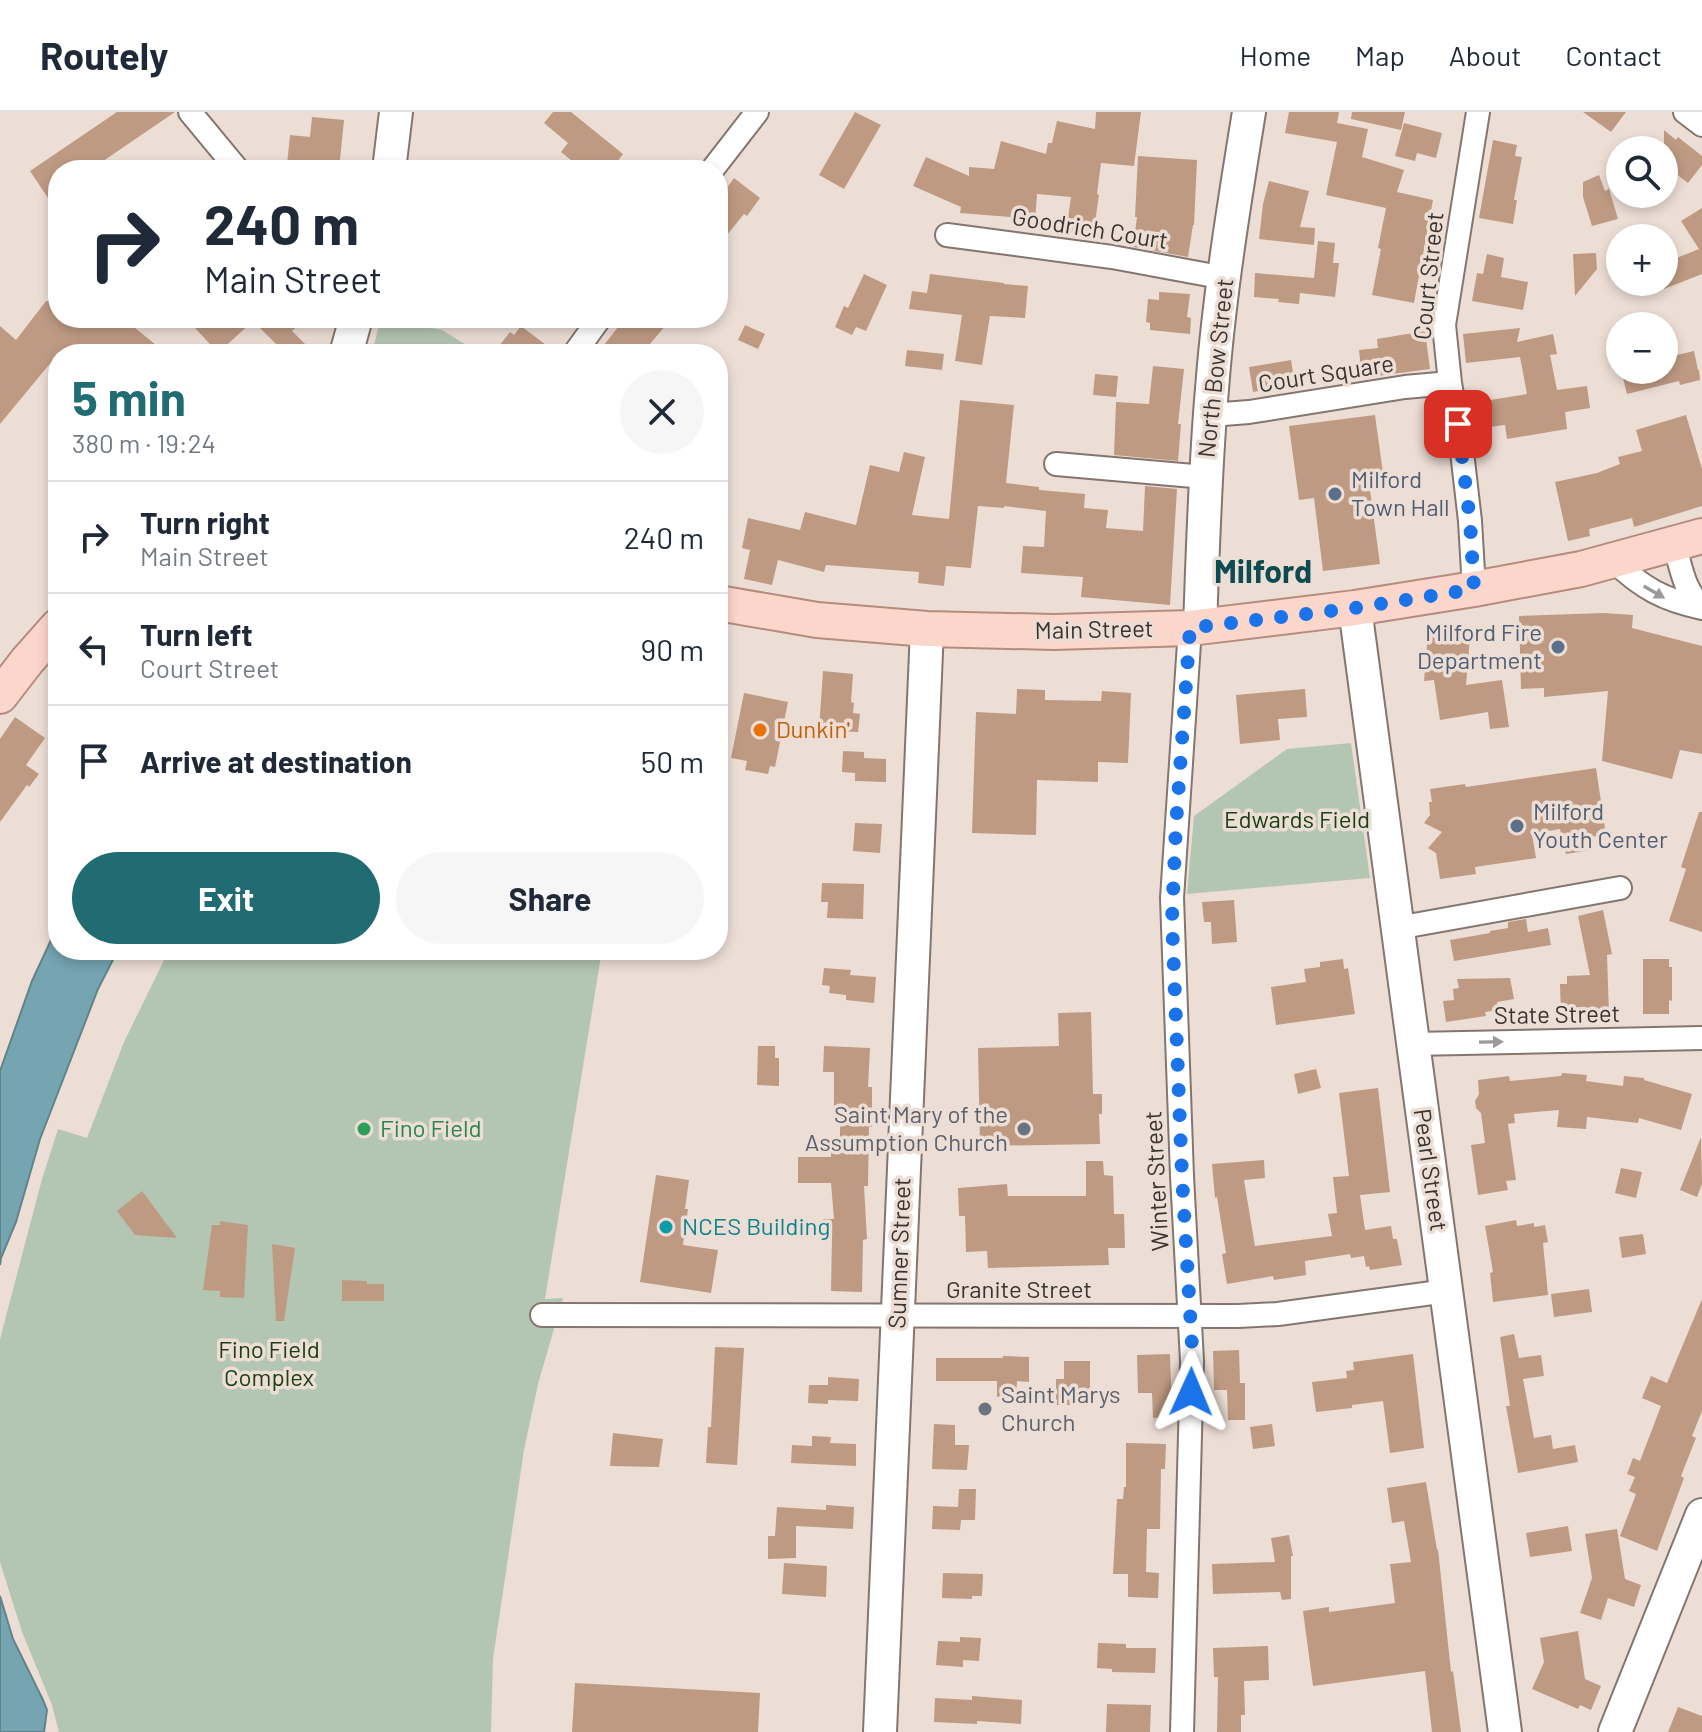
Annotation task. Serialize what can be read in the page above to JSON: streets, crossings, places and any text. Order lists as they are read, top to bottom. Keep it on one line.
{"streets":{"main road":["Main Street"],"street":["Goodrich Court","Court Street","North Bow Street","Court Square","State Street","Pearl Street","Winter Street","Sumner Street","Granite Street"]},"crossings":[["Goodrich Court","North Bow Street"],["Court Street","Court Square"],["Court Street","Main Street"],["North Bow Street","Court Square"],["North Bow Street","Main Street"],["North Bow Street","Winter Street"],["Main Street","Pearl Street"],["Main Street","Winter Street"],["Main Street","Sumner Street"],["State Street","Pearl Street"],["Pearl Street","Granite Street"],["Winter Street","Granite Street"],["Sumner Street","Granite Street"]],"districts":["Milford"],"parks":["Edwards Field","Fino Field Complex"],"places":["Milford Town Hall","Milford Fire Department","Dunkin'","Milford Youth Center","Fino Field","Saint Mary of the Assumption Church","NCES Building","Saint Marys Church"],"page":{"header":"Routely","nav":["Home","Map","About","Contact"],"map_buttons":["+","−"],"turn":["240 m","Main Street"],"heading":["5 min","380 m · 19:24"],"list":[{"name":"Turn right","note":"Main Street","value":"240 m"},{"name":"Turn left","note":"Court Street","value":"90 m"},{"name":"Arrive at destination","value":"50 m"}],"buttons":["Exit","Share"]}}
